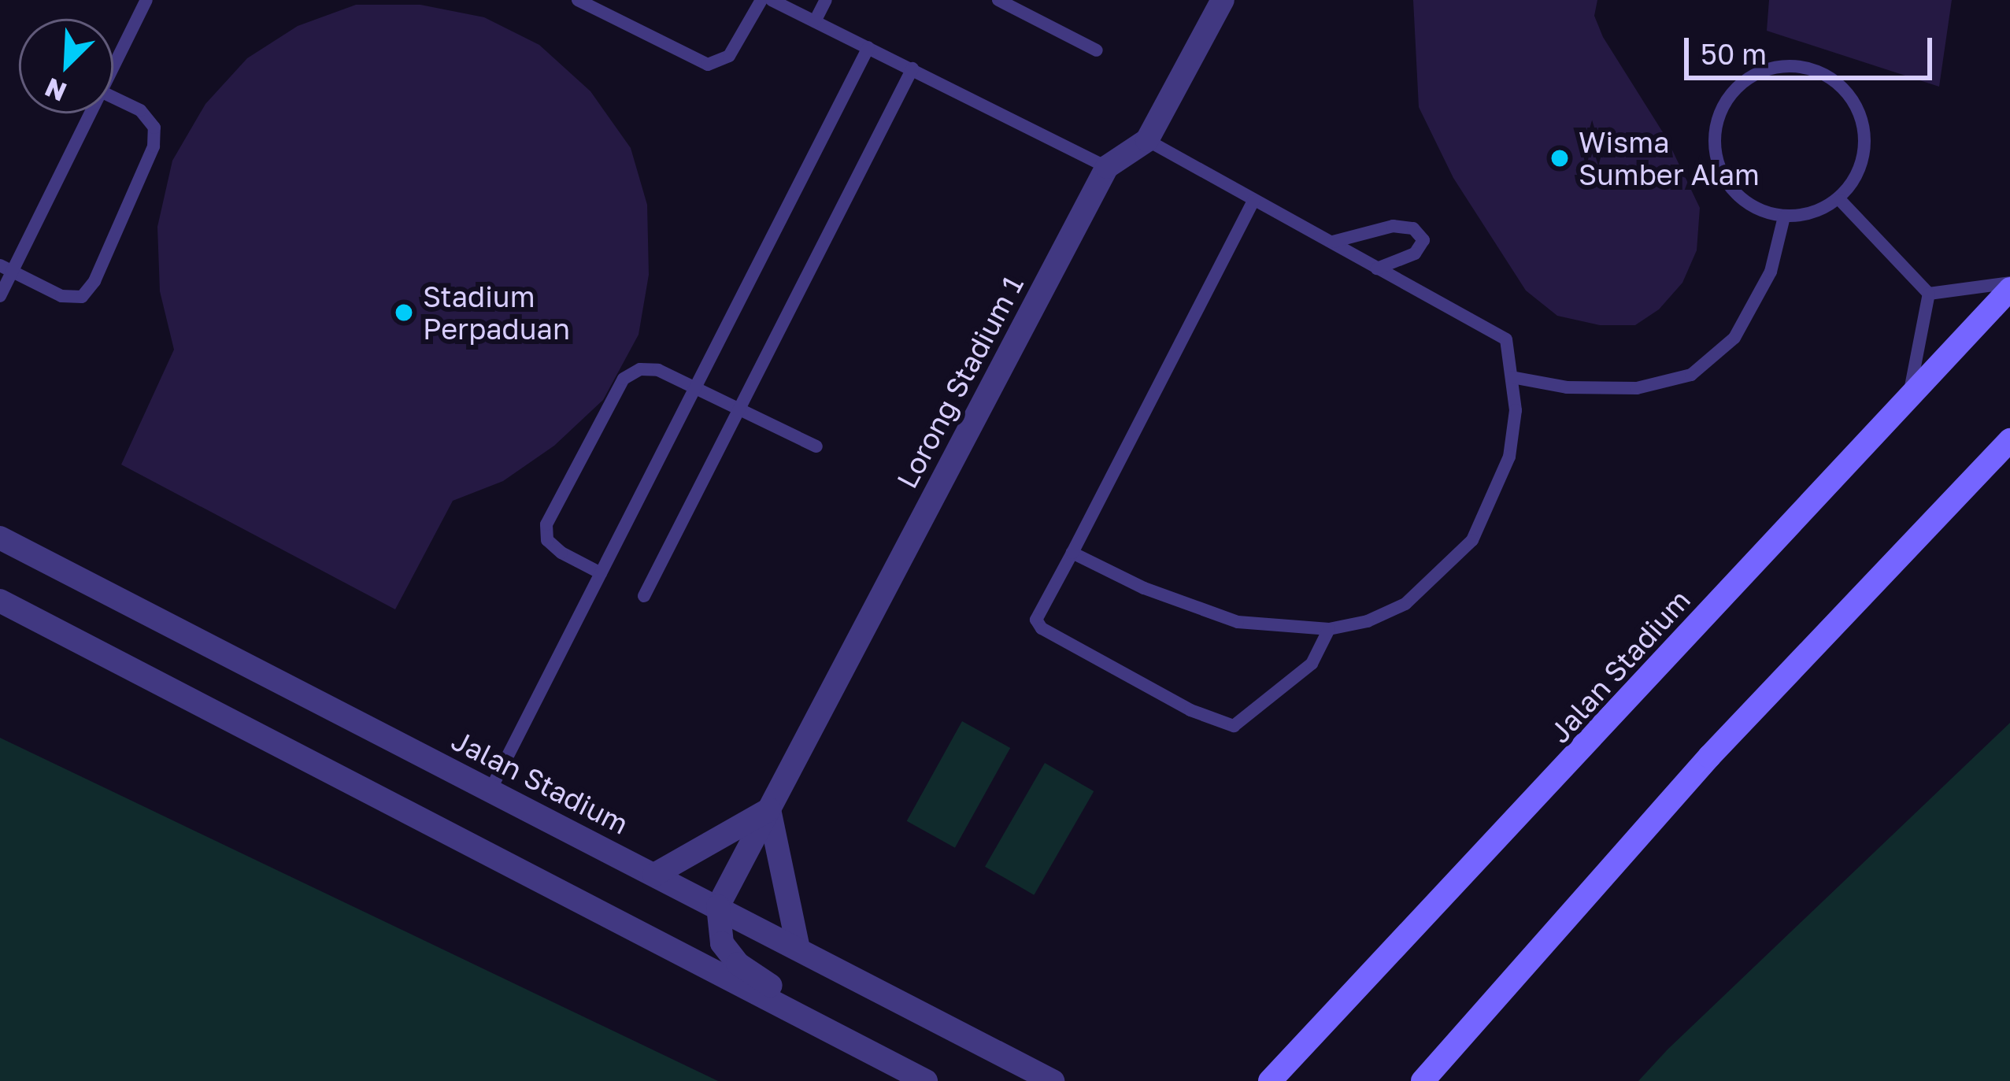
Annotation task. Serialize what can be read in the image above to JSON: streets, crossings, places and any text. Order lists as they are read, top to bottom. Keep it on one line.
{"streets":{"main road":["Jalan Stadium"],"street":["Lorong Stadium 1"]},"crossings":[["Lorong Stadium 1","Jalan Stadium"]],"places":["Wisma Sumber Alam","Stadium Perpaduan"],"scale_bar":"50 m","north":"bottom left"}
